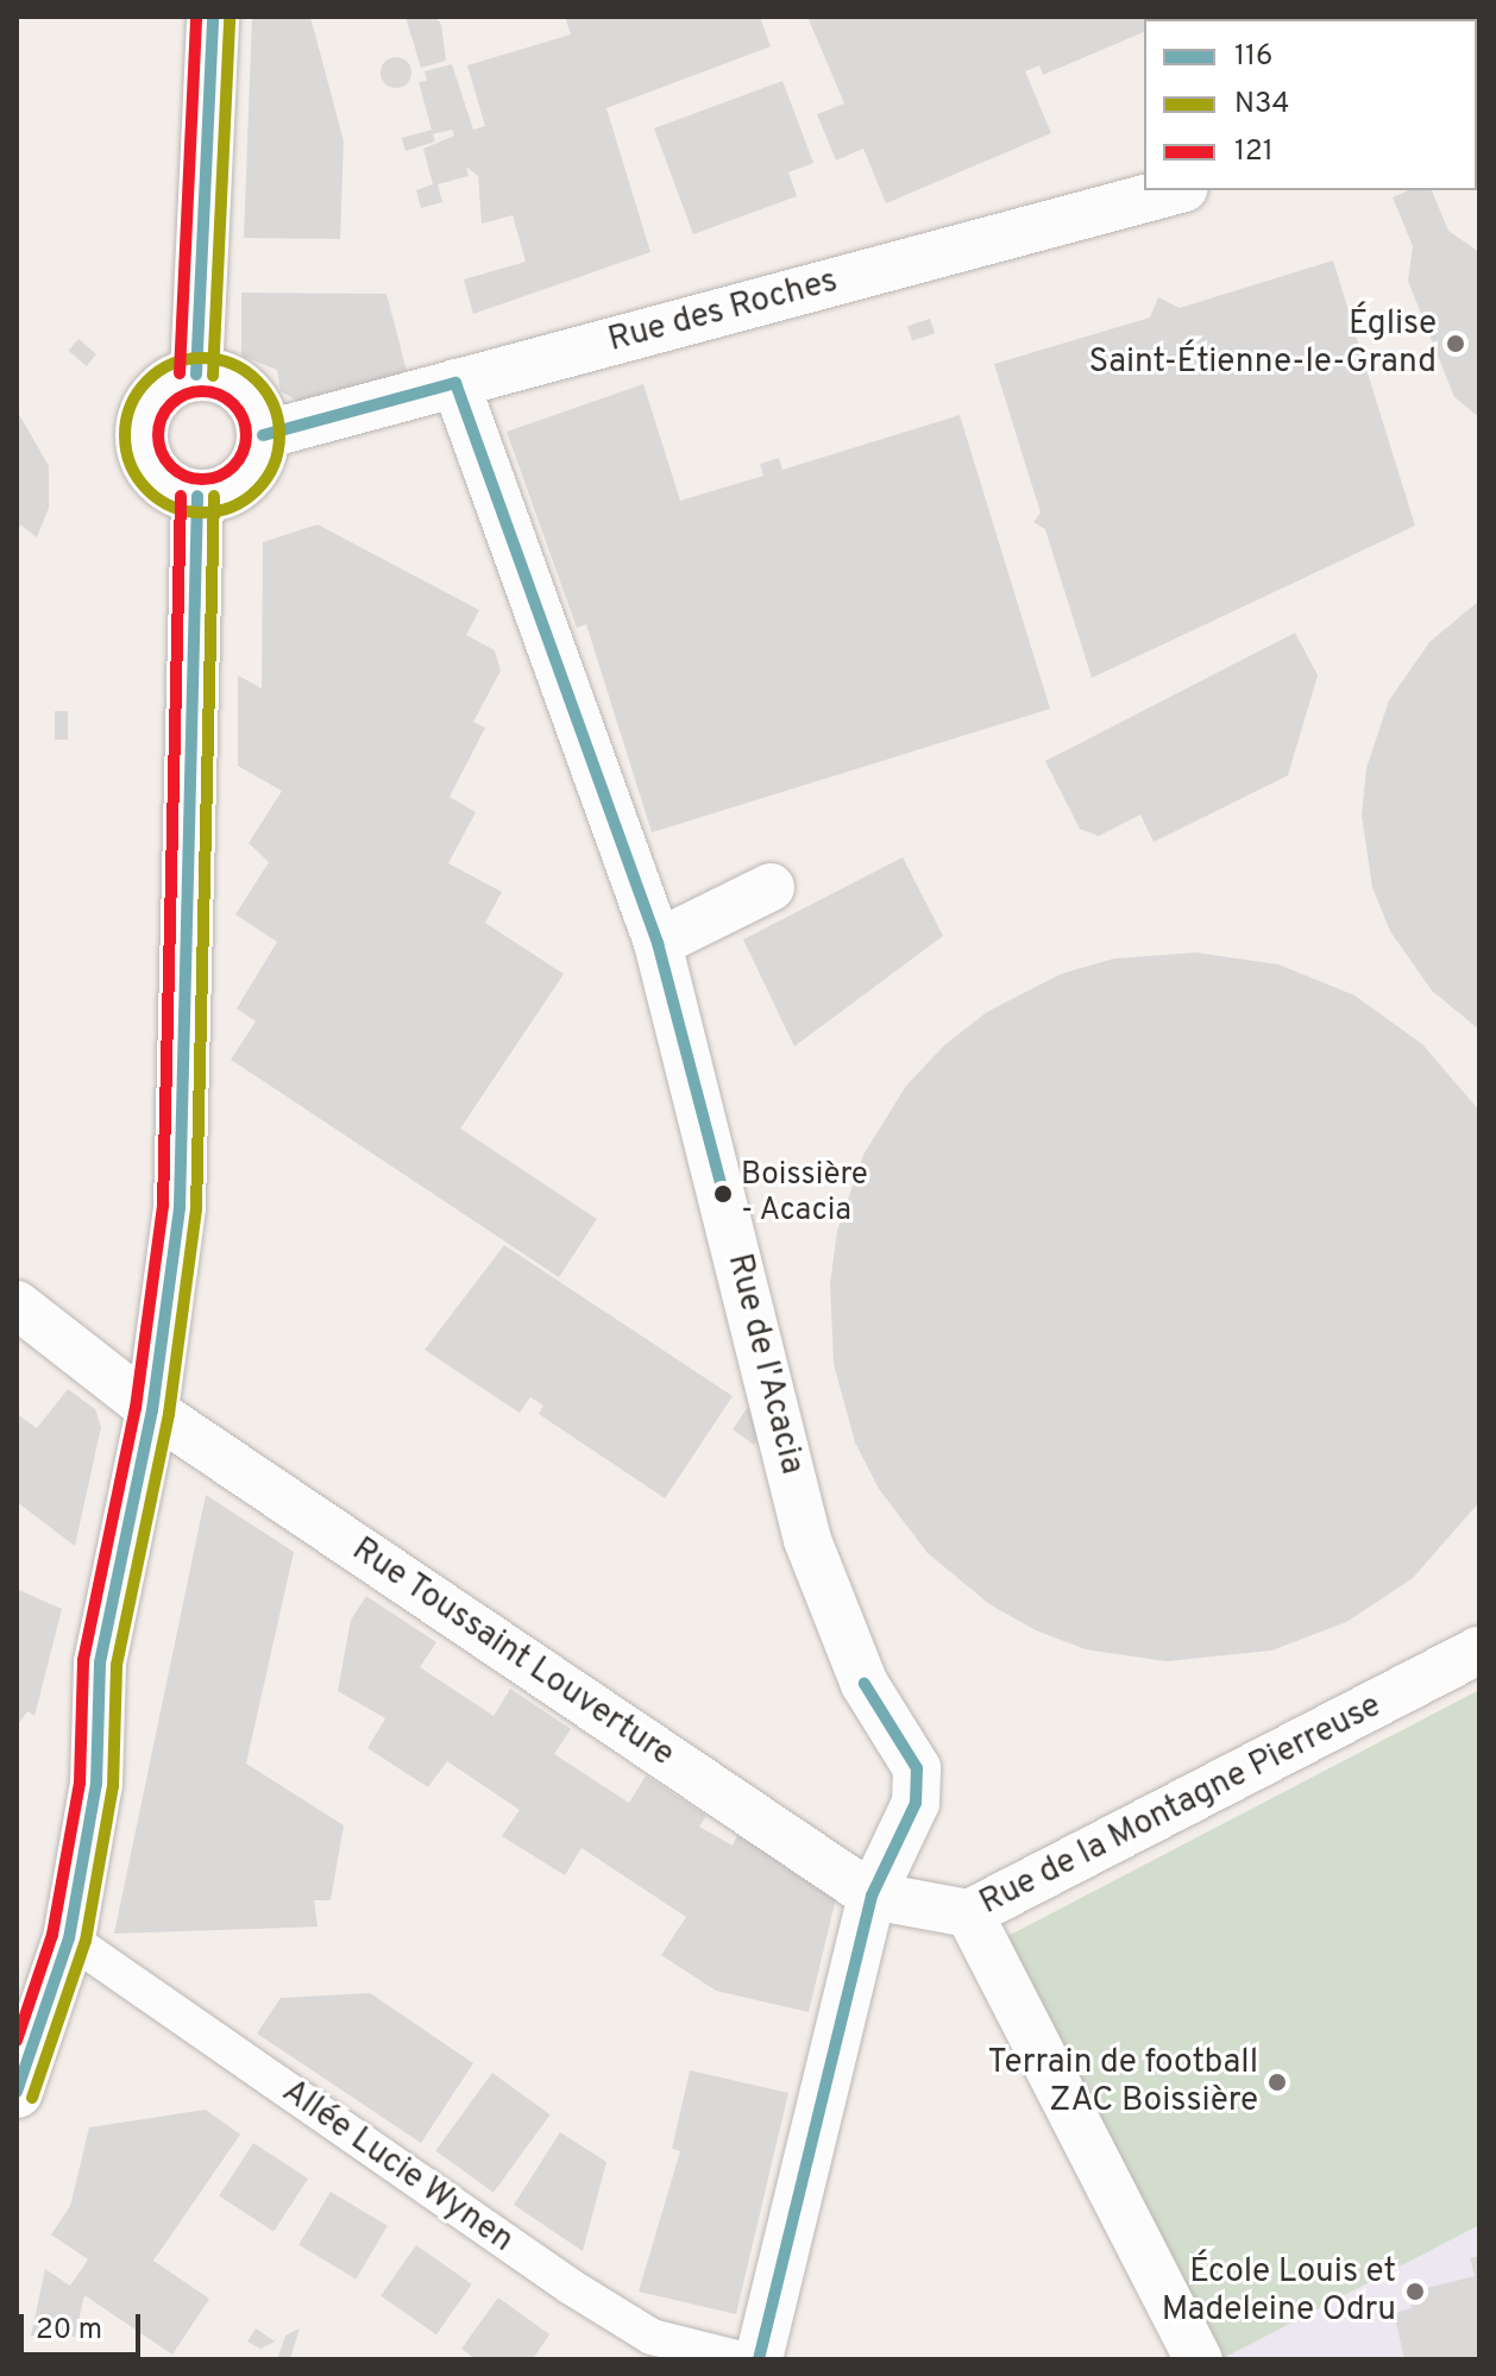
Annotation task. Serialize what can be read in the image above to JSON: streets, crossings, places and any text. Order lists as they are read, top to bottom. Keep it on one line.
{"streets":{"street":["Rue des Roches","Rue de l'Acacia","Rue Toussaint Louverture","Rue de la Montagne Pierreuse","Allée Lucie Wynen"]},"crossings":[["Rue des Roches","Rue de l'Acacia"],["Rue de l'Acacia","Rue Toussaint Louverture"],["Rue de l'Acacia","Rue de la Montagne Pierreuse"],["Rue Toussaint Louverture","Rue de la Montagne Pierreuse"]],"places":["Église Saint-Étienne-le-Grand","Boissière - Acacia","Terrain de football ZAC Boissière","École Louis et Madeleine Odru"],"lines":["transit line 116","transit line 121","transit line N34"],"legend":["116","N34","121"],"scale_bar":"20 m"}
